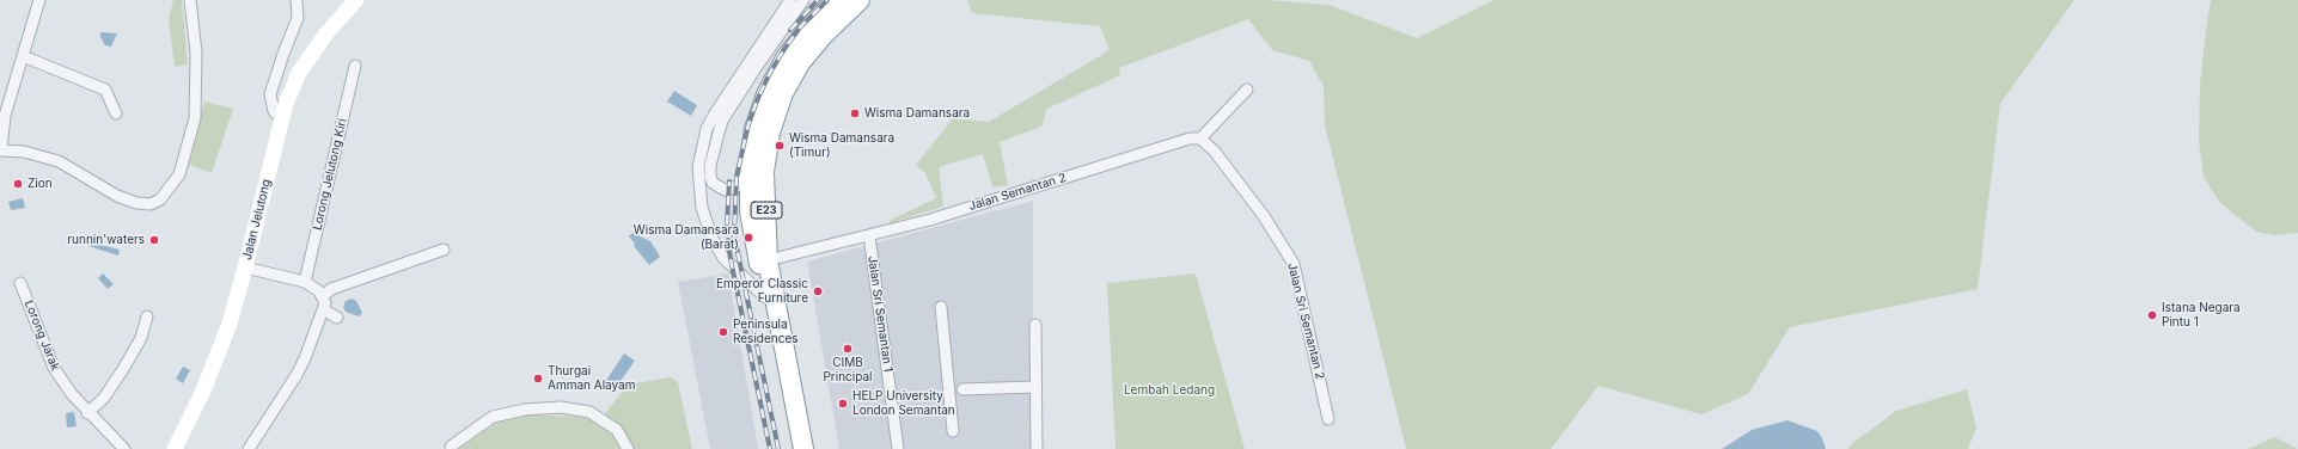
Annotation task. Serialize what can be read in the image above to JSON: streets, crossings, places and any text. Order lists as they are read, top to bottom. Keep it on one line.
{"streets":{"highway":["E23"],"street":["Lorong Jelutong Kiri","Jalan Semantan 2","Jalan Jelutong","Jalan Sri Semantan 1","Jalan Sri Semantan 2","Lorong Jarak"]},"crossings":[["Jalan Semantan 2","E23"],["Jalan Semantan 2","Jalan Sri Semantan 1"],["Jalan Semantan 2","Jalan Sri Semantan 2"]],"parks":["Lembah Ledang"],"places":["Wisma Damansara","Wisma Damansara (Timur)","Zion","Wisma Damansara (Barat)","runnin'waters","Emperor Classic Furniture","Istana Negara Pintu 1","Peninsula Residences","CIMB Principal","Thurgai Amman Alayam","HELP University London Semantan"]}
